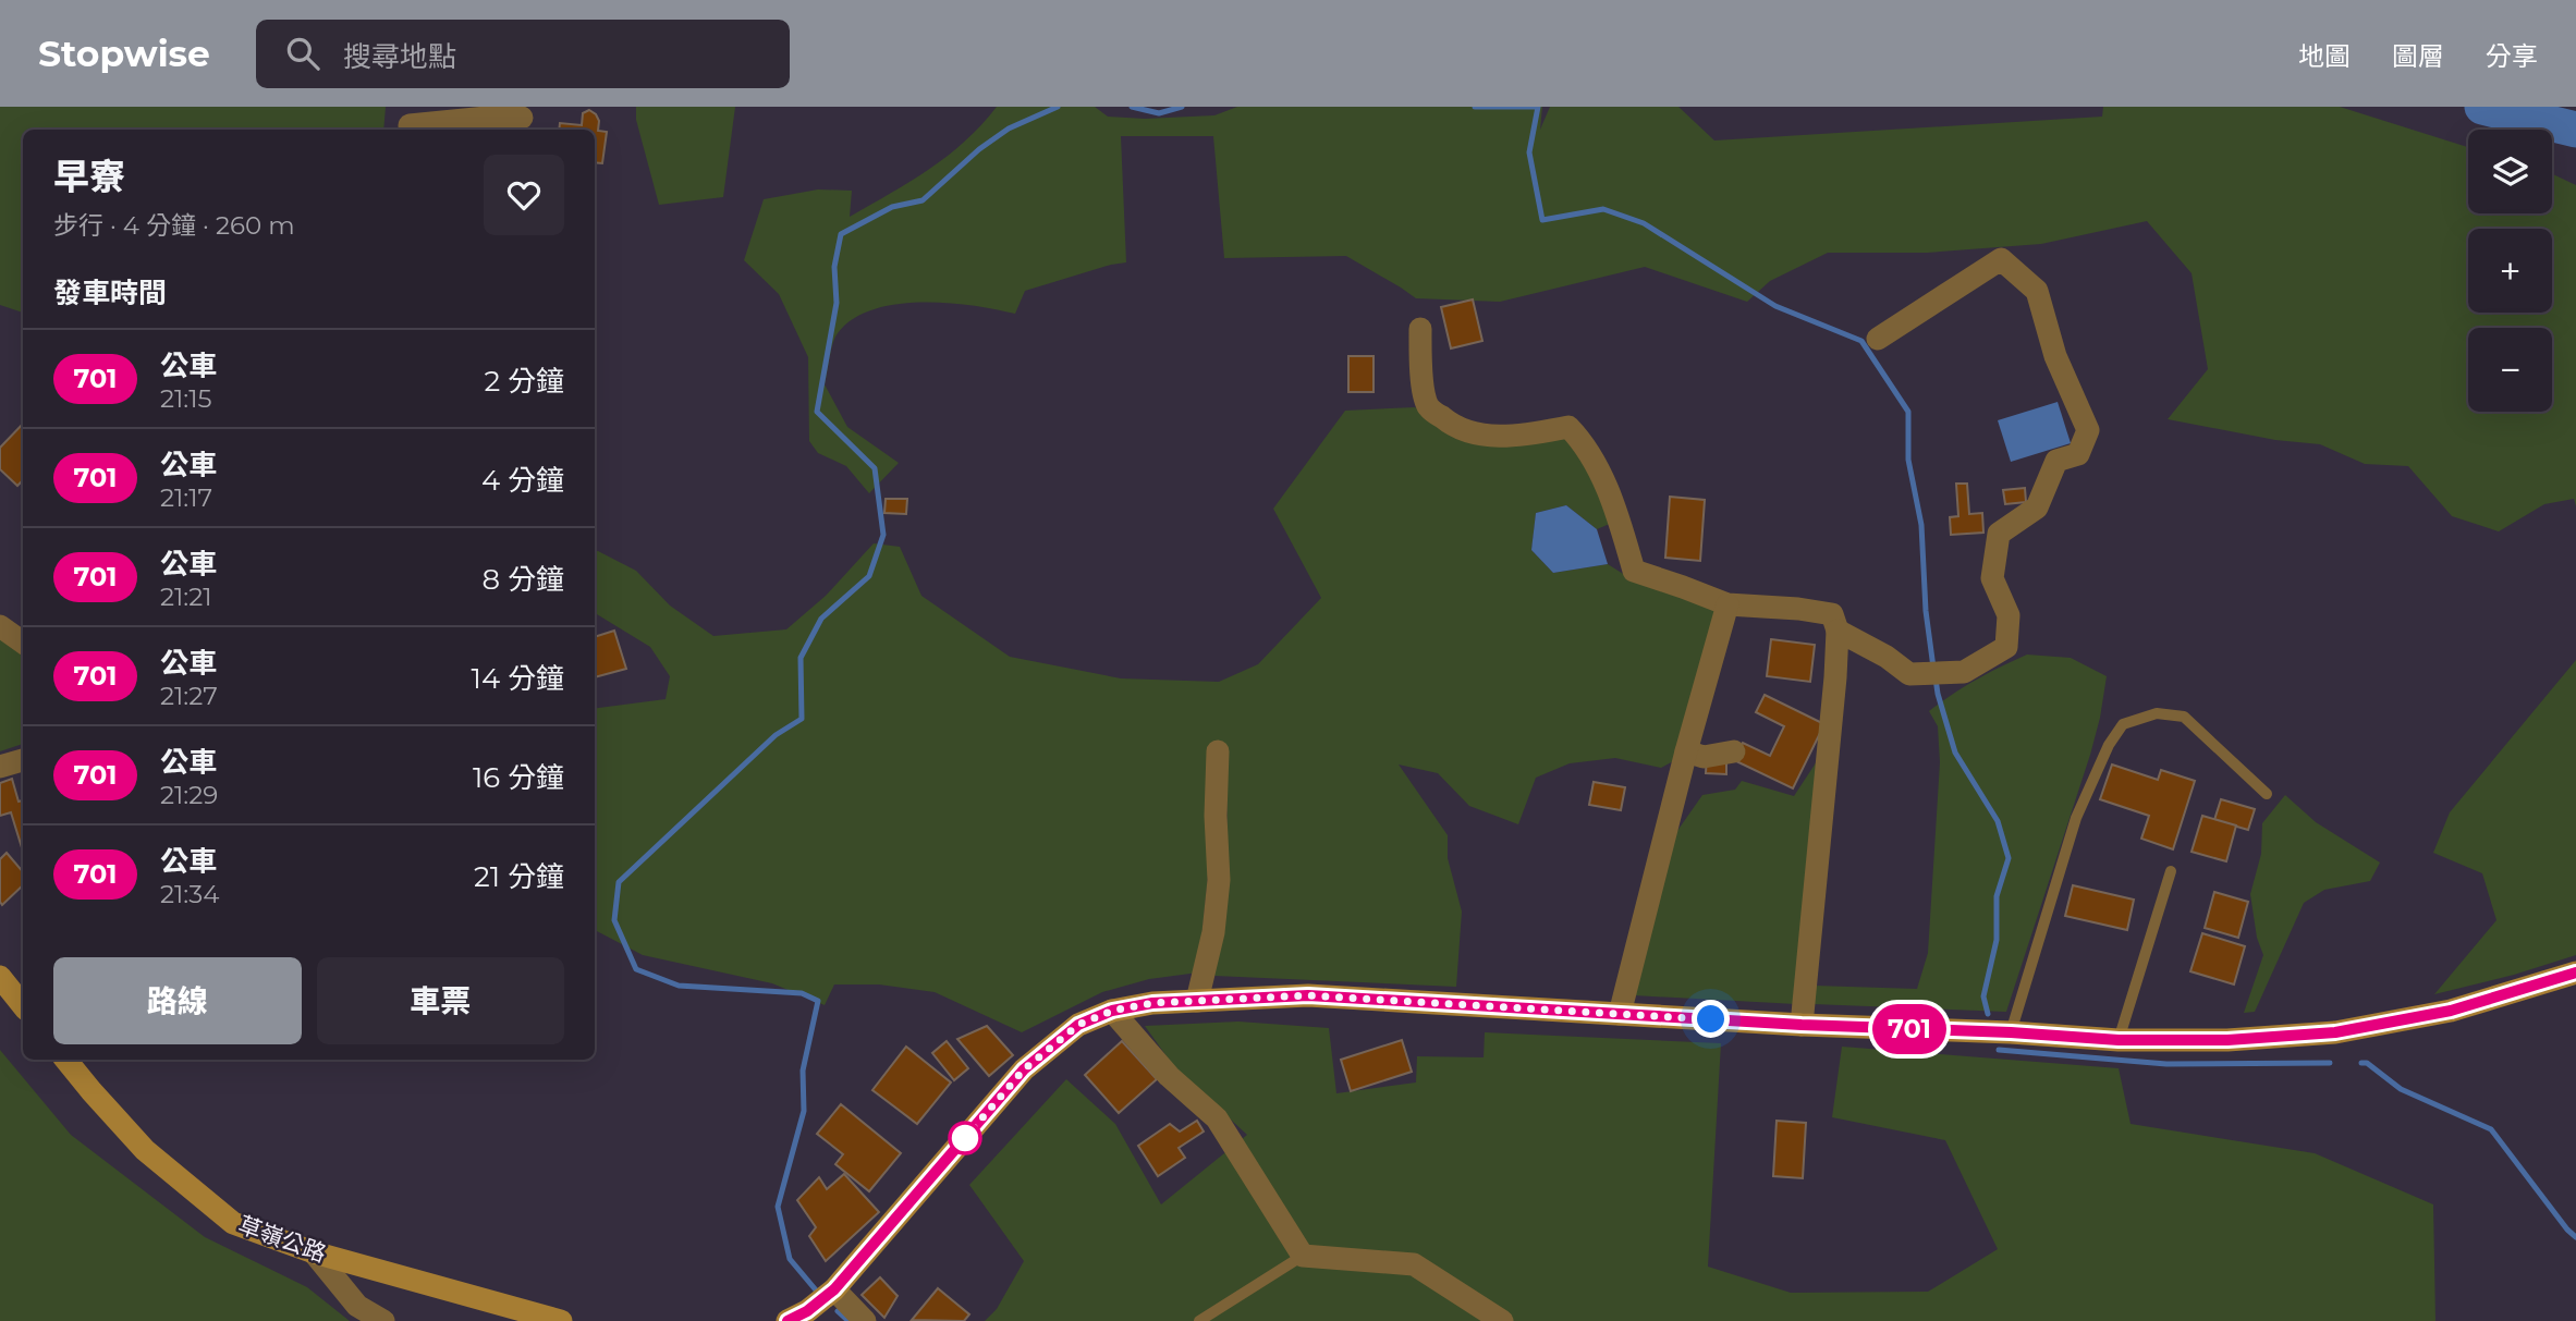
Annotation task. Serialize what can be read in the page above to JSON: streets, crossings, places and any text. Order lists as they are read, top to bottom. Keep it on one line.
{"streets":{"main road":["草嶺公路"]},"lines":["bus line 701"],"page":{"header":"Stopwise","search":"搜尋地點","nav":["地圖","圖層","分享"],"on_map":"701","map_buttons":["+","−"],"heading":[["早寮","步行 · 4 分鐘 · 260 m"],"發車時間"],"list":[{"mark":"701","name":"公車","note":"21:15","value":"2 分鐘"},{"mark":"701","name":"公車","note":"21:17","value":"4 分鐘"},{"mark":"701","name":"公車","note":"21:21","value":"8 分鐘"},{"mark":"701","name":"公車","note":"21:27","value":"14 分鐘"},{"mark":"701","name":"公車","note":"21:29","value":"16 分鐘"},{"mark":"701","name":"公車","note":"21:34","value":"21 分鐘"}],"buttons":["路線","車票"]}}
